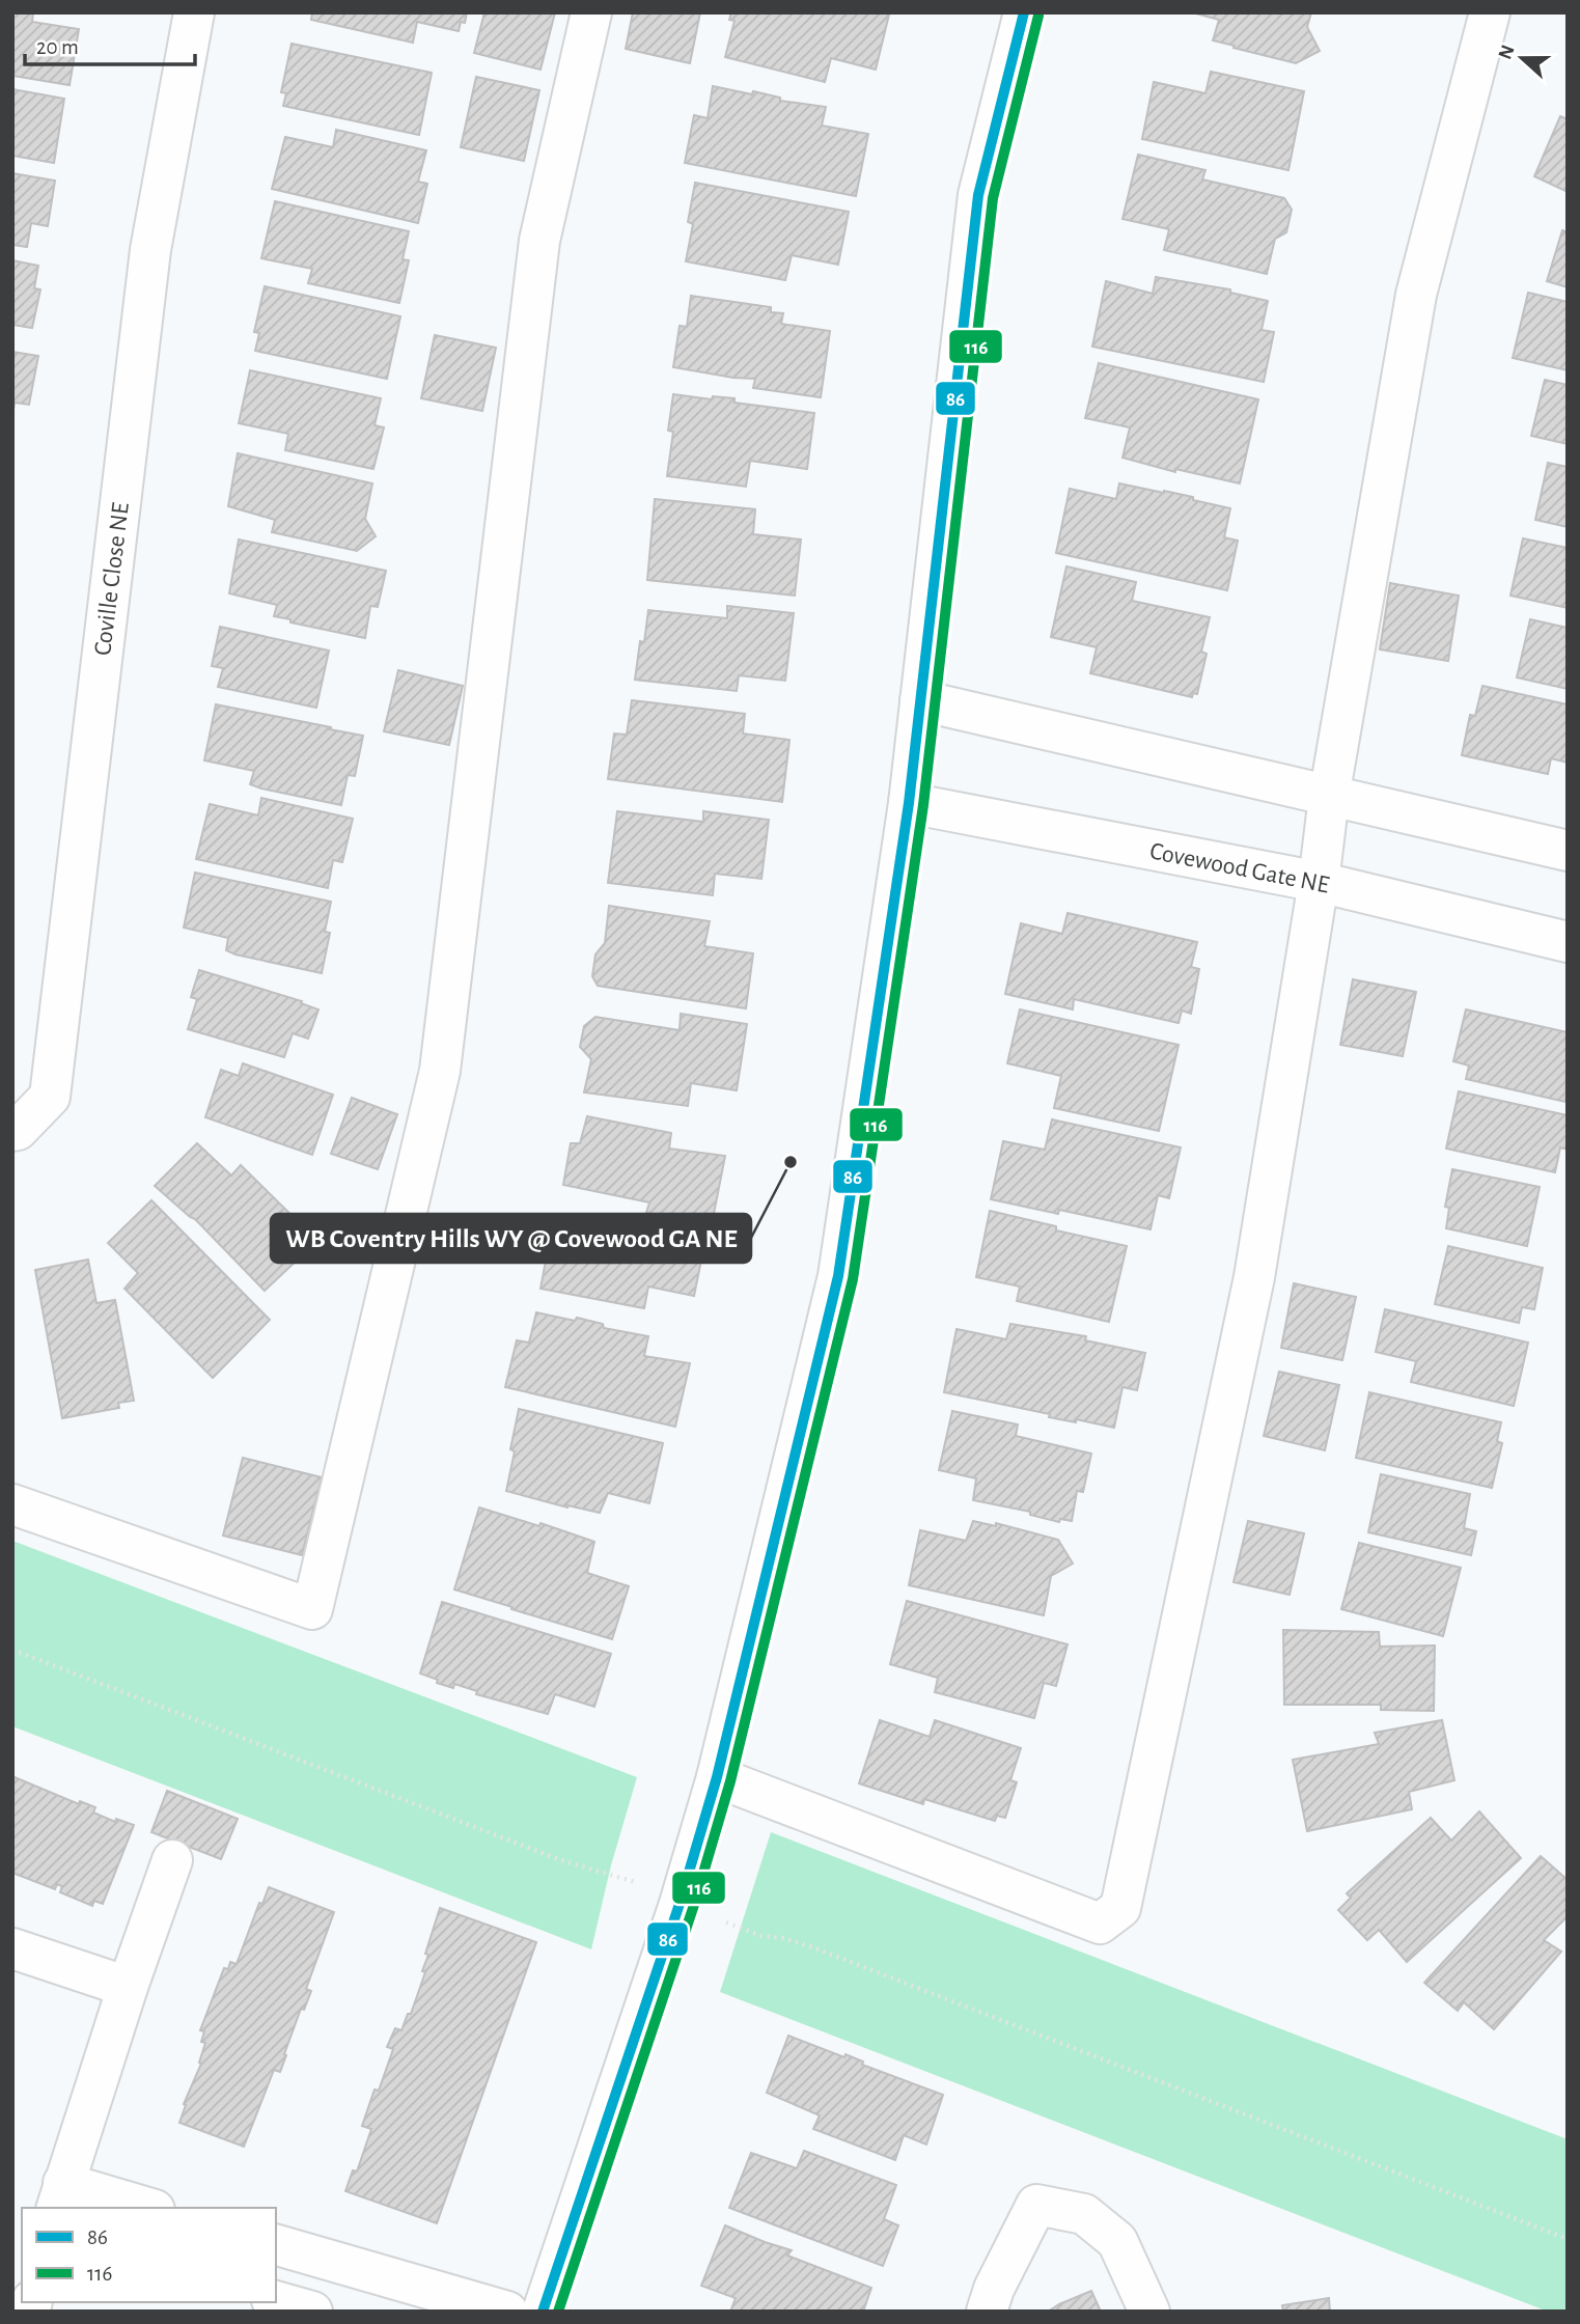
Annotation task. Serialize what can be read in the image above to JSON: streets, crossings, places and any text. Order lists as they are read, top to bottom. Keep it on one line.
{"streets":{"street":["Coville Close NE","Covewood Gate NE"]},"places":["WB Coventry Hills WY @ Covewood GA NE"],"lines":["transit line 86","transit line 116"],"legend":["86","116"],"scale_bar":"20 m","north":"left"}
